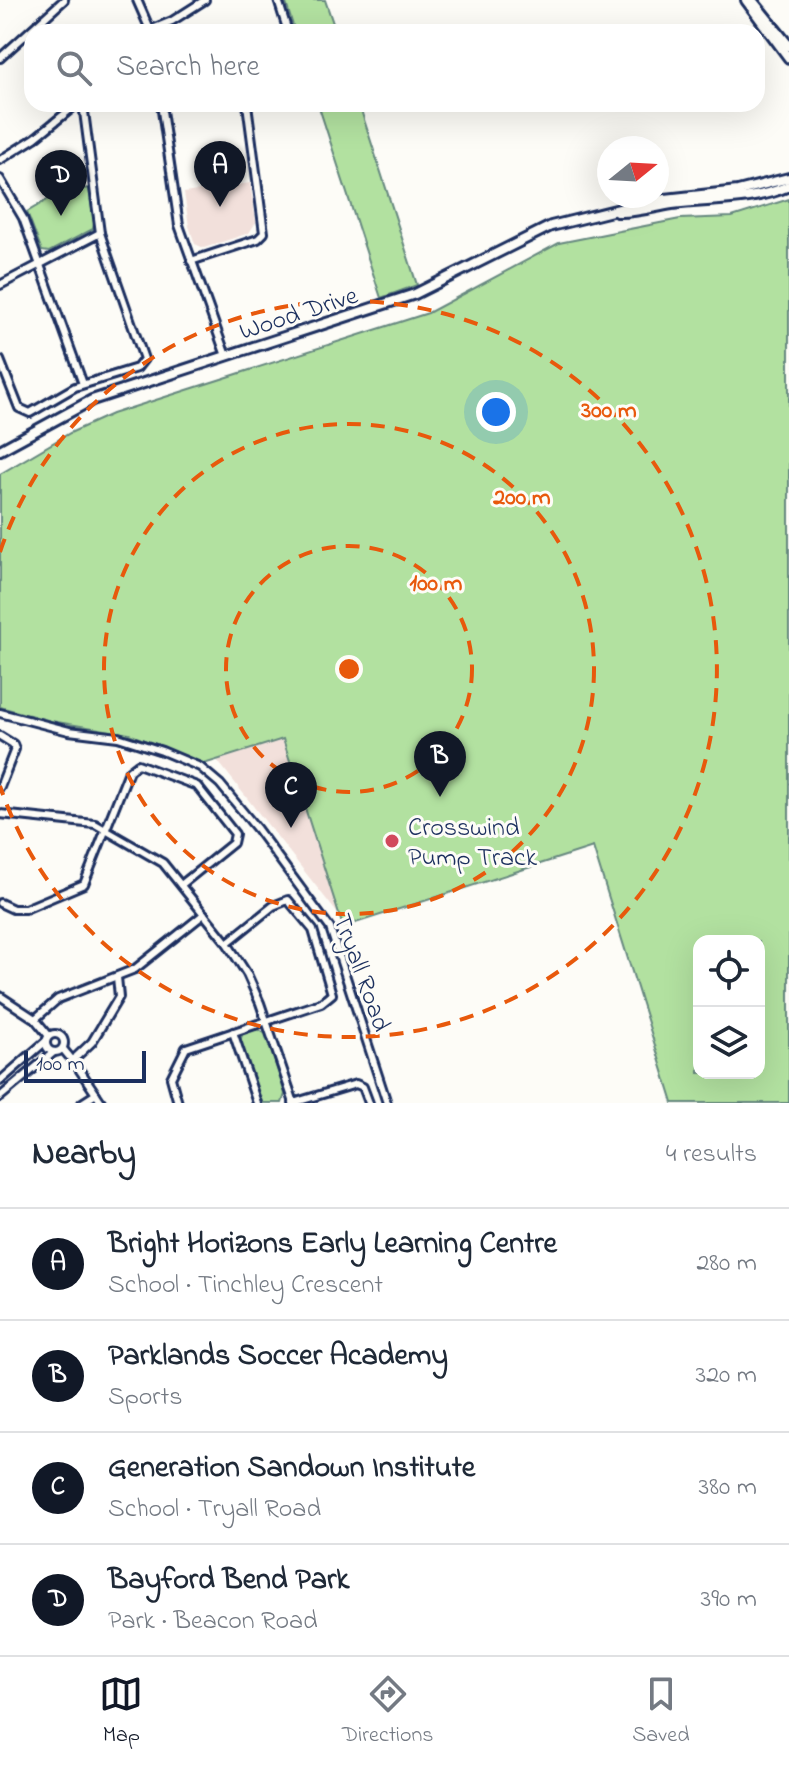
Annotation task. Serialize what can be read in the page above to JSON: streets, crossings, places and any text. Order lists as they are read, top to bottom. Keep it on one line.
{"streets":{"street":["Wood Drive","Tryall Road"]},"places":["Crosswind Pump Track"],"scale_bar":"100 m","north":"right","page":{"search":"Search here","pins":["A","D","B","C"],"scale":"100 m","heading":["Nearby","4 results"],"list":[{"mark":"A","name":"Bright Horizons Early Learning Centre","note":"School · Tinchley Crescent","value":"280 m"},{"mark":"B","name":"Parklands Soccer Academy","note":"Sports","value":"320 m"},{"mark":"C","name":"Generation Sandown Institute","note":"School · Tryall Road","value":"380 m"},{"mark":"D","name":"Bayford Bend Park","note":"Park · Beacon Road","value":"390 m"}],"nav":["Map","Directions","Saved"]},"rings":["300 m","200 m","100 m"]}
